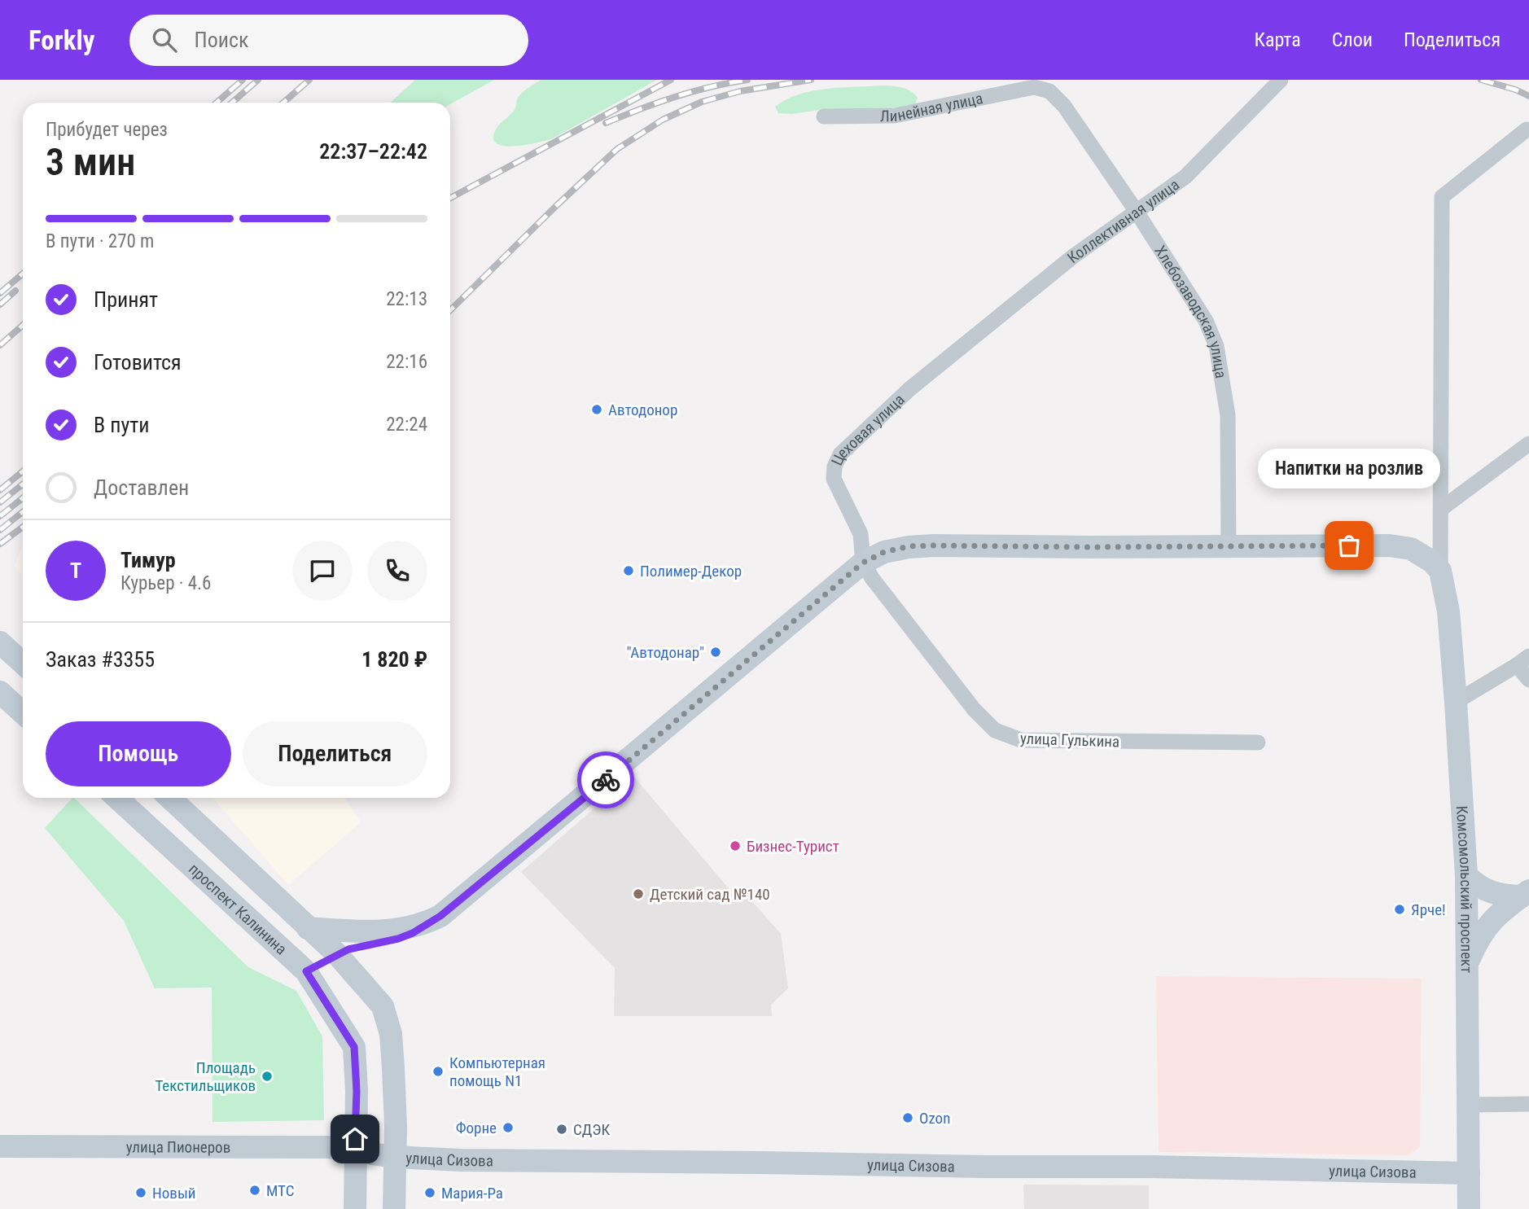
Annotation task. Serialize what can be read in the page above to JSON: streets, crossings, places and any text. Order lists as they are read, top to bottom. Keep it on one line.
{"streets":{"main road":["Комсомольский проспект","проспект Калинина","улица Пионеров","улица Сизова"],"street":["Линейная улица","Коллективная улица","Хлебозаводская улица","Цеховая улица","улица Гулькина"]},"crossings":[["Линейная улица","Хлебозаводская улица"],["Коллективная улица","Хлебозаводская улица"],["Коллективная улица","Цеховая улица"],["Цеховая улица","улица Гулькина"],["Комсомольский проспект","улица Сизова"],["проспект Калинина","улица Пионеров"],["проспект Калинина","улица Сизова"],["улица Пионеров","улица Сизова"]],"places":["Автодонор","Напитки на розлив","Полимер-Декор","\"Автодонар\"","Бизнес-Турист","Детский сад №140","Ярче!","Компьютерная помощь N1","Площадь Текстильщиков","Ozon","Форне","СДЭК","МТС","Новый","Мария-Ра"],"page":{"header":"Forkly","search":"Поиск","nav":["Карта","Слои","Поделиться"],"heading":["3 мин","Прибудет через","22:37–22:42"],"panel":["Тимур","Курьер · 4.6","Заказ #3355","1 820 ₽"],"bar":"В пути · 270 m","list":[["Принят","22:13"],["Готовится","22:16"],["В пути","22:24"],"Доставлен"],"bubble":"Напитки на розлив","round":"Т","buttons":["Помощь","Поделиться"]}}
